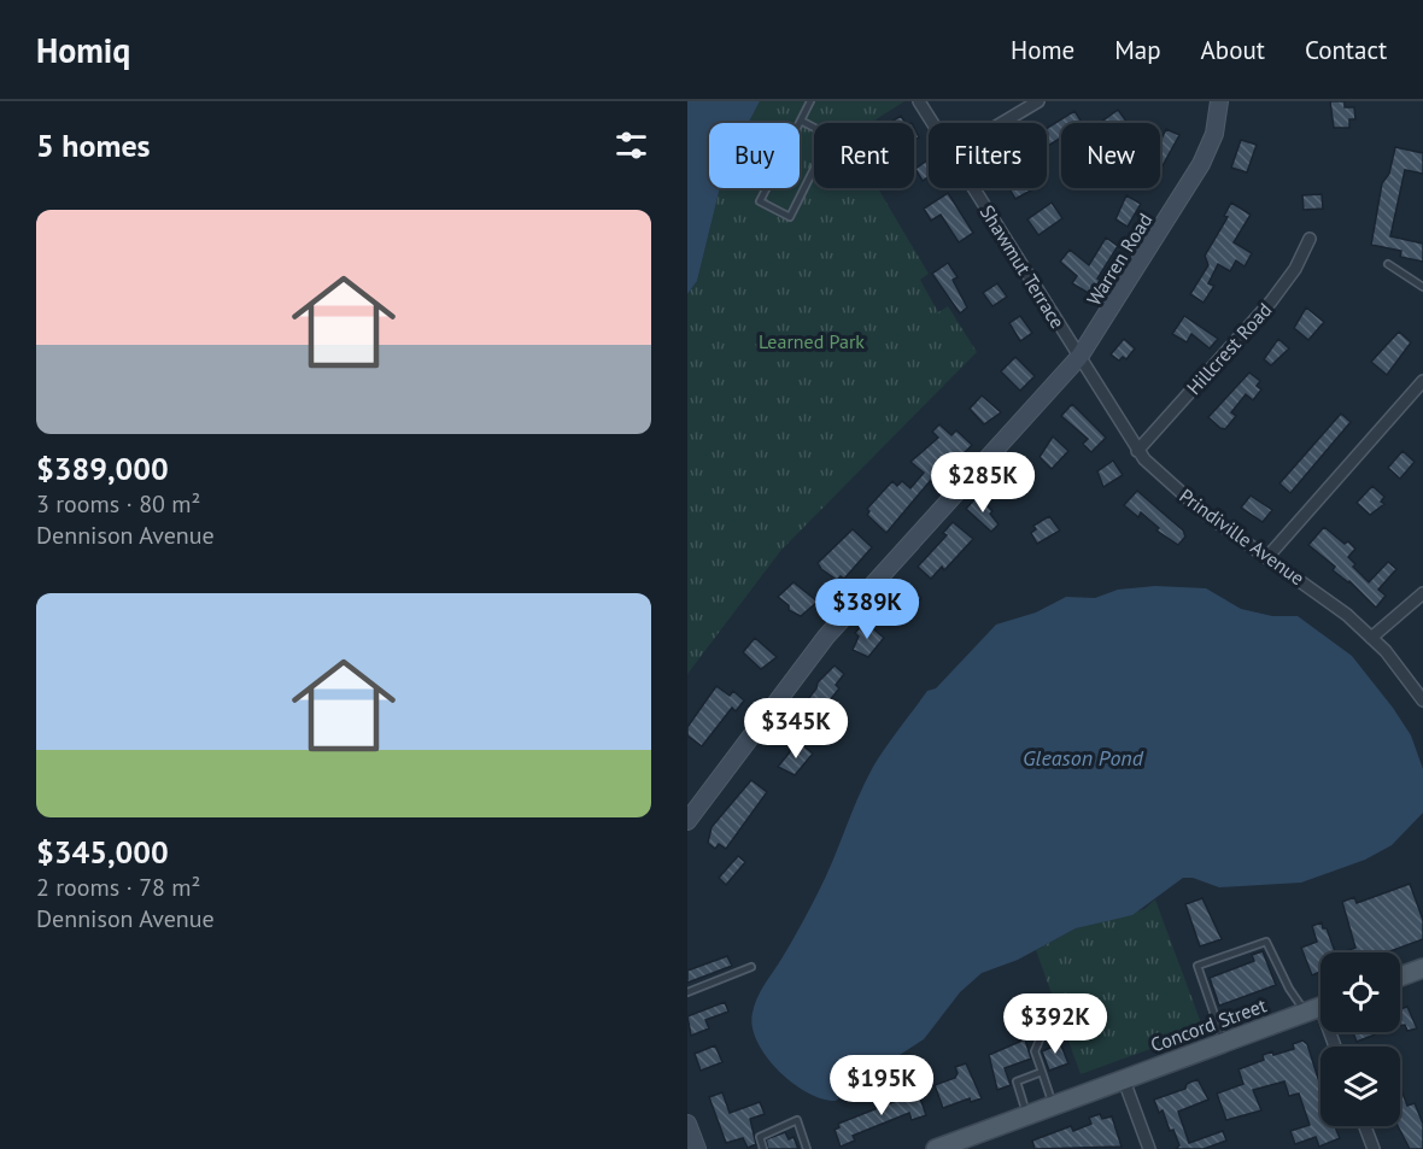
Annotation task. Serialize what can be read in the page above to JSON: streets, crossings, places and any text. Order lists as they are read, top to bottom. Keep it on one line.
{"streets":{"main road":["Concord Street"],"street":["Warren Road","Shawmut Terrace","Hillcrest Road","Prindiville Avenue"]},"crossings":[["Warren Road","Shawmut Terrace"],["Warren Road","Prindiville Avenue"],["Shawmut Terrace","Prindiville Avenue"],["Hillcrest Road","Prindiville Avenue"]],"water":["Gleason Pond"],"parks":["Learned Park"],"page":{"header":"Homiq","nav":["Home","Map","About","Contact"],"heading":"5 homes","chip":["Buy","Rent","Filters","New"],"list":[{"name":"$389,000","note":"3 rooms · 80 m² · Dennison Avenue"},{"name":"$345,000","note":"2 rooms · 78 m² · Dennison Avenue"}],"price":["$285K","$389K","$345K","$392K","$195K"]}}
